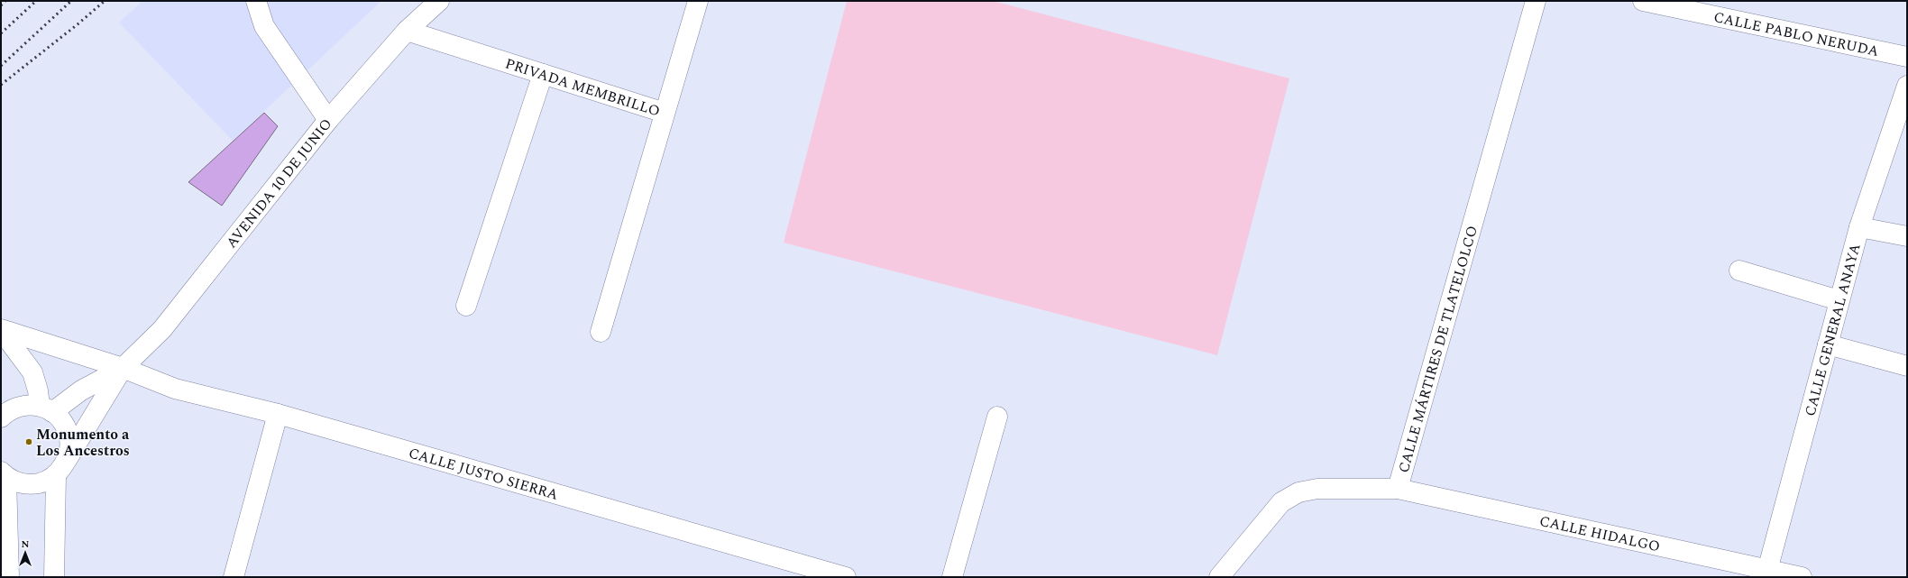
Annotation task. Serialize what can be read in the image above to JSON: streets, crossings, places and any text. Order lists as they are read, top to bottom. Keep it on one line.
{"streets":{"street":["CALLE PABLO NERUDA","PRIVADA MEMBRILLO","AVENIDA 10 DE JUNIO","CALLE GENERAL ANAYA","CALLE MÁRTIRES DE TLATELOLCO","CALLE JUSTO SIERRA","CALLE HIDALGO"]},"crossings":[["PRIVADA MEMBRILLO","AVENIDA 10 DE JUNIO"],["AVENIDA 10 DE JUNIO","CALLE JUSTO SIERRA"],["CALLE GENERAL ANAYA","CALLE HIDALGO"],["CALLE MÁRTIRES DE TLATELOLCO","CALLE HIDALGO"]],"places":["Monumento a Los Ancestros"],"north":"top"}
